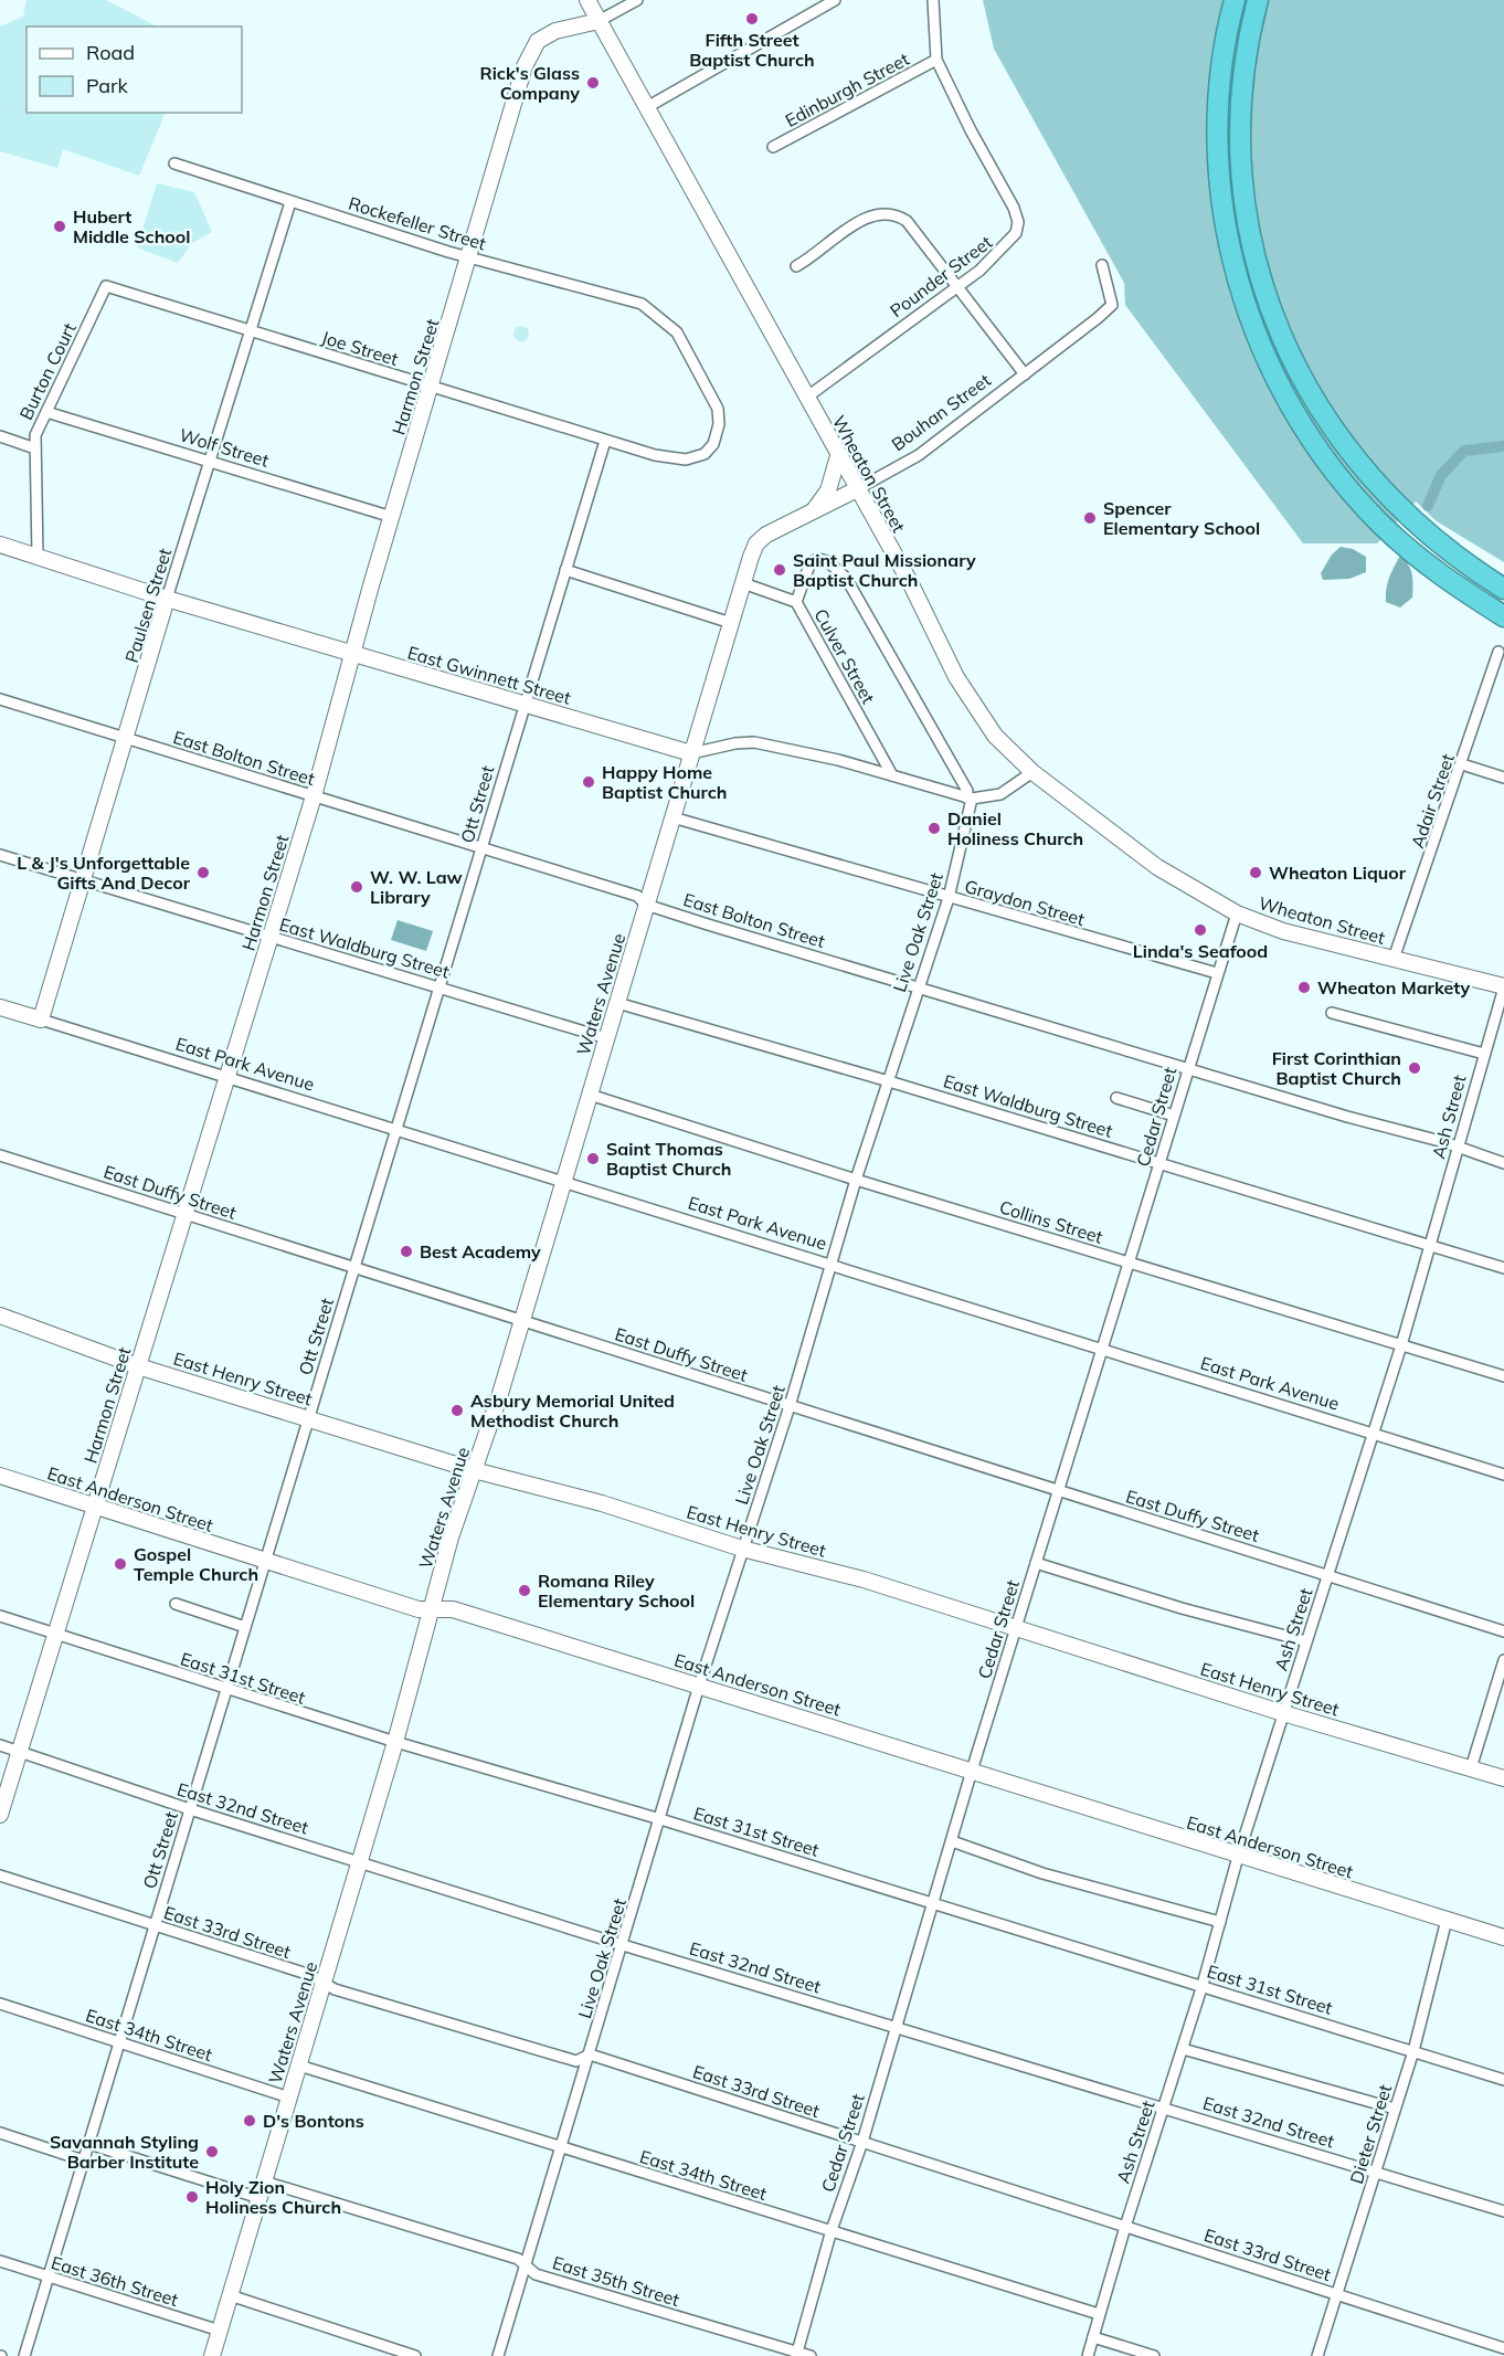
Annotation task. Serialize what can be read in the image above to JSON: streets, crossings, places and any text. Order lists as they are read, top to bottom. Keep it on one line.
{"streets":{"main road":["Harmon Street","Bouhan Street","Wheaton Street","Paulsen Street","East Gwinnett Street","Waters Avenue","East Park Avenue","East Henry Street","East Anderson Street"],"street":["Edinburgh Street","Rockefeller Street","Pounder Street","Joe Street","Burton Court","Wolf Street","Culver Street","East Bolton Street","Adair Street","Ott Street","Graydon Street","Live Oak Street","East Waldburg Street","Cedar Street","Ash Street","East Duffy Street","Collins Street","East 31st Street","East 32nd Street","East 33rd Street","East 34th Street","Dieter Street","East 36th Street","East 35th Street"]},"crossings":[["Edinburgh Street","Pounder Street"],["Rockefeller Street","Joe Street"],["Rockefeller Street","Harmon Street"],["Rockefeller Street","Paulsen Street"],["Pounder Street","Wheaton Street"],["Joe Street","Burton Court"],["Joe Street","Harmon Street"],["Joe Street","Paulsen Street"],["Joe Street","Ott Street"],["Burton Court","Wolf Street"],["Burton Court","East Gwinnett Street"],["Harmon Street","Wolf Street"],["Harmon Street","Wheaton Street"],["Harmon Street","East Gwinnett Street"],["Harmon Street","East Bolton Street"],["Harmon Street","East Waldburg Street"],["Harmon Street","East Park Avenue"],["Harmon Street","East Duffy Street"],["Harmon Street","East Henry Street"],["Harmon Street","East Anderson Street"],["Harmon Street","East 31st Street"],["Harmon Street","East 32nd Street"],["Bouhan Street","Wheaton Street"],["Bouhan Street","Waters Avenue"],["Wolf Street","Paulsen Street"],["Wheaton Street","Adair Street"],["Wheaton Street","Cedar Street"],["Wheaton Street","Ash Street"],["Paulsen Street","East Gwinnett Street"],["Paulsen Street","East Bolton Street"],["Paulsen Street","East Waldburg Street"],["Paulsen Street","East Park Avenue"],["Culver Street","East Gwinnett Street"],["Culver Street","Waters Avenue"],["East Gwinnett Street","Ott Street"],["East Gwinnett Street","Live Oak Street"],["East Gwinnett Street","Waters Avenue"],["East Bolton Street","Ott Street"],["East Bolton Street","Live Oak Street"],["East Bolton Street","Waters Avenue"],["East Bolton Street","Cedar Street"],["East Bolton Street","Ash Street"],["Ott Street","East Waldburg Street"],["Ott Street","East Park Avenue"],["Ott Street","East Duffy Street"],["Ott Street","East Henry Street"],["Ott Street","East Anderson Street"],["Ott Street","East 31st Street"],["Ott Street","East 32nd Street"],["Ott Street","East 33rd Street"],["Ott Street","East 34th Street"],["Ott Street","East 36th Street"],["Graydon Street","Live Oak Street"],["Graydon Street","Waters Avenue"],["Graydon Street","Cedar Street"],["Live Oak Street","East Waldburg Street"],["Live Oak Street","East Park Avenue"],["Live Oak Street","East Duffy Street"],["Live Oak Street","Collins Street"],["Live Oak Street","East Henry Street"],["Live Oak Street","East Anderson Street"],["Live Oak Street","East 31st Street"],["Live Oak Street","East 32nd Street"],["Live Oak Street","East 33rd Street"],["Live Oak Street","East 34th Street"],["Live Oak Street","East 35th Street"],["East Waldburg Street","Waters Avenue"],["East Waldburg Street","Cedar Street"],["East Waldburg Street","Ash Street"],["Waters Avenue","East Park Avenue"],["Waters Avenue","East Duffy Street"],["Waters Avenue","Collins Street"],["Waters Avenue","East Henry Street"],["Waters Avenue","East Anderson Street"],["Waters Avenue","East 31st Street"],["Waters Avenue","East 32nd Street"],["Waters Avenue","East 33rd Street"],["Waters Avenue","East 34th Street"],["Waters Avenue","East 36th Street"],["Waters Avenue","East 35th Street"],["East Park Avenue","Cedar Street"],["East Park Avenue","Ash Street"],["Cedar Street","East Duffy Street"],["Cedar Street","Collins Street"],["Cedar Street","East Henry Street"],["Cedar Street","East Anderson Street"],["Cedar Street","East 31st Street"],["Cedar Street","East 32nd Street"],["Cedar Street","East 33rd Street"],["Cedar Street","East 34th Street"],["Cedar Street","East 35th Street"],["Ash Street","East Duffy Street"],["Ash Street","Collins Street"],["Ash Street","East Henry Street"],["Ash Street","East Anderson Street"],["Ash Street","East 31st Street"],["Ash Street","East 32nd Street"],["Ash Street","East 33rd Street"],["Ash Street","East 34th Street"],["East Anderson Street","Dieter Street"],["East 31st Street","Dieter Street"],["East 32nd Street","Dieter Street"],["East 33rd Street","Dieter Street"]],"places":["Fifth Street Baptist Church","Rick's Glass Company","Hubert Middle School","Spencer Elementary School","Saint Paul Missionary Baptist Church","Happy Home Baptist Church","Daniel Holiness Church","L & J's Unforgettable Gifts And Decor","Wheaton Liquor","W. W. Law Library","Linda's Seafood","Wheaton Markety","First Corinthian Baptist Church","Saint Thomas Baptist Church","Best Academy","Asbury Memorial United Methodist Church","Gospel Temple Church","Romana Riley Elementary School","D's Bontons","Savannah Styling Barber Institute","Holy Zion Holiness Church"],"legend":["Road","Park"]}
